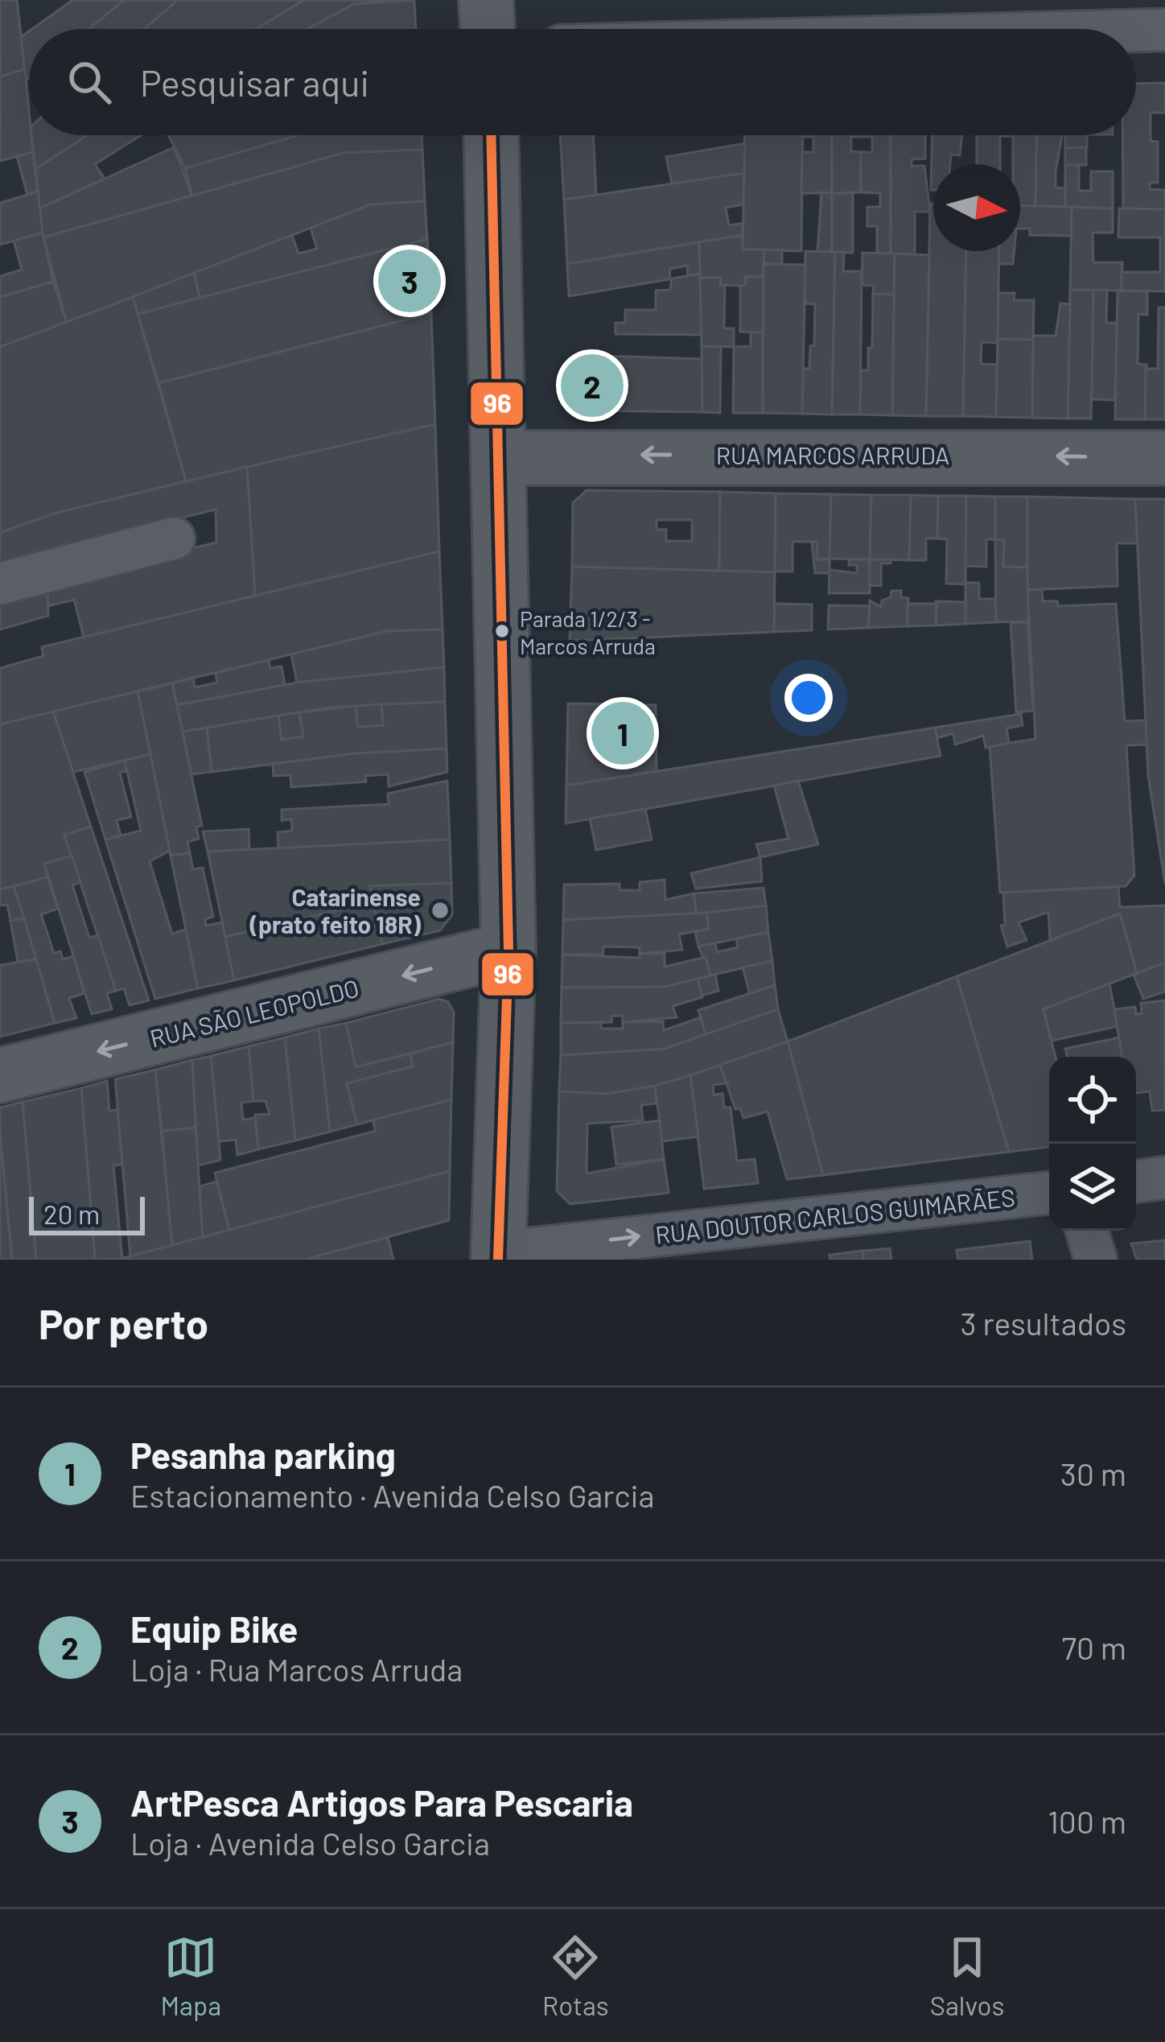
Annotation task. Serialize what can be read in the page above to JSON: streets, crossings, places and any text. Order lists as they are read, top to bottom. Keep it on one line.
{"streets":{"main road":["RUA MARCOS ARRUDA","RUA SÃO LEOPOLDO"],"street":["RUA DOUTOR CARLOS GUIMARÃES"]},"one_way":["RUA MARCOS ARRUDA","RUA SÃO LEOPOLDO","RUA DOUTOR CARLOS GUIMARÃES"],"places":["Parada 1/2/3 - Marcos Arruda","Catarinense (prato feito 18R)"],"lines":["transit line 96"],"scale_bar":"20 m","north":"right","page":{"search":"Pesquisar aqui","pins":["3","2","1"],"scale":"20 m","heading":["Por perto","3 resultados"],"list":[{"mark":"1","name":"Pesanha parking","note":"Estacionamento · Avenida Celso Garcia","value":"30 m"},{"mark":"2","name":"Equip Bike","note":"Loja · Rua Marcos Arruda","value":"70 m"},{"mark":"3","name":"ArtPesca Artigos Para Pescaria","note":"Loja · Avenida Celso Garcia","value":"100 m"}],"nav":["Mapa","Rotas","Salvos"]}}
